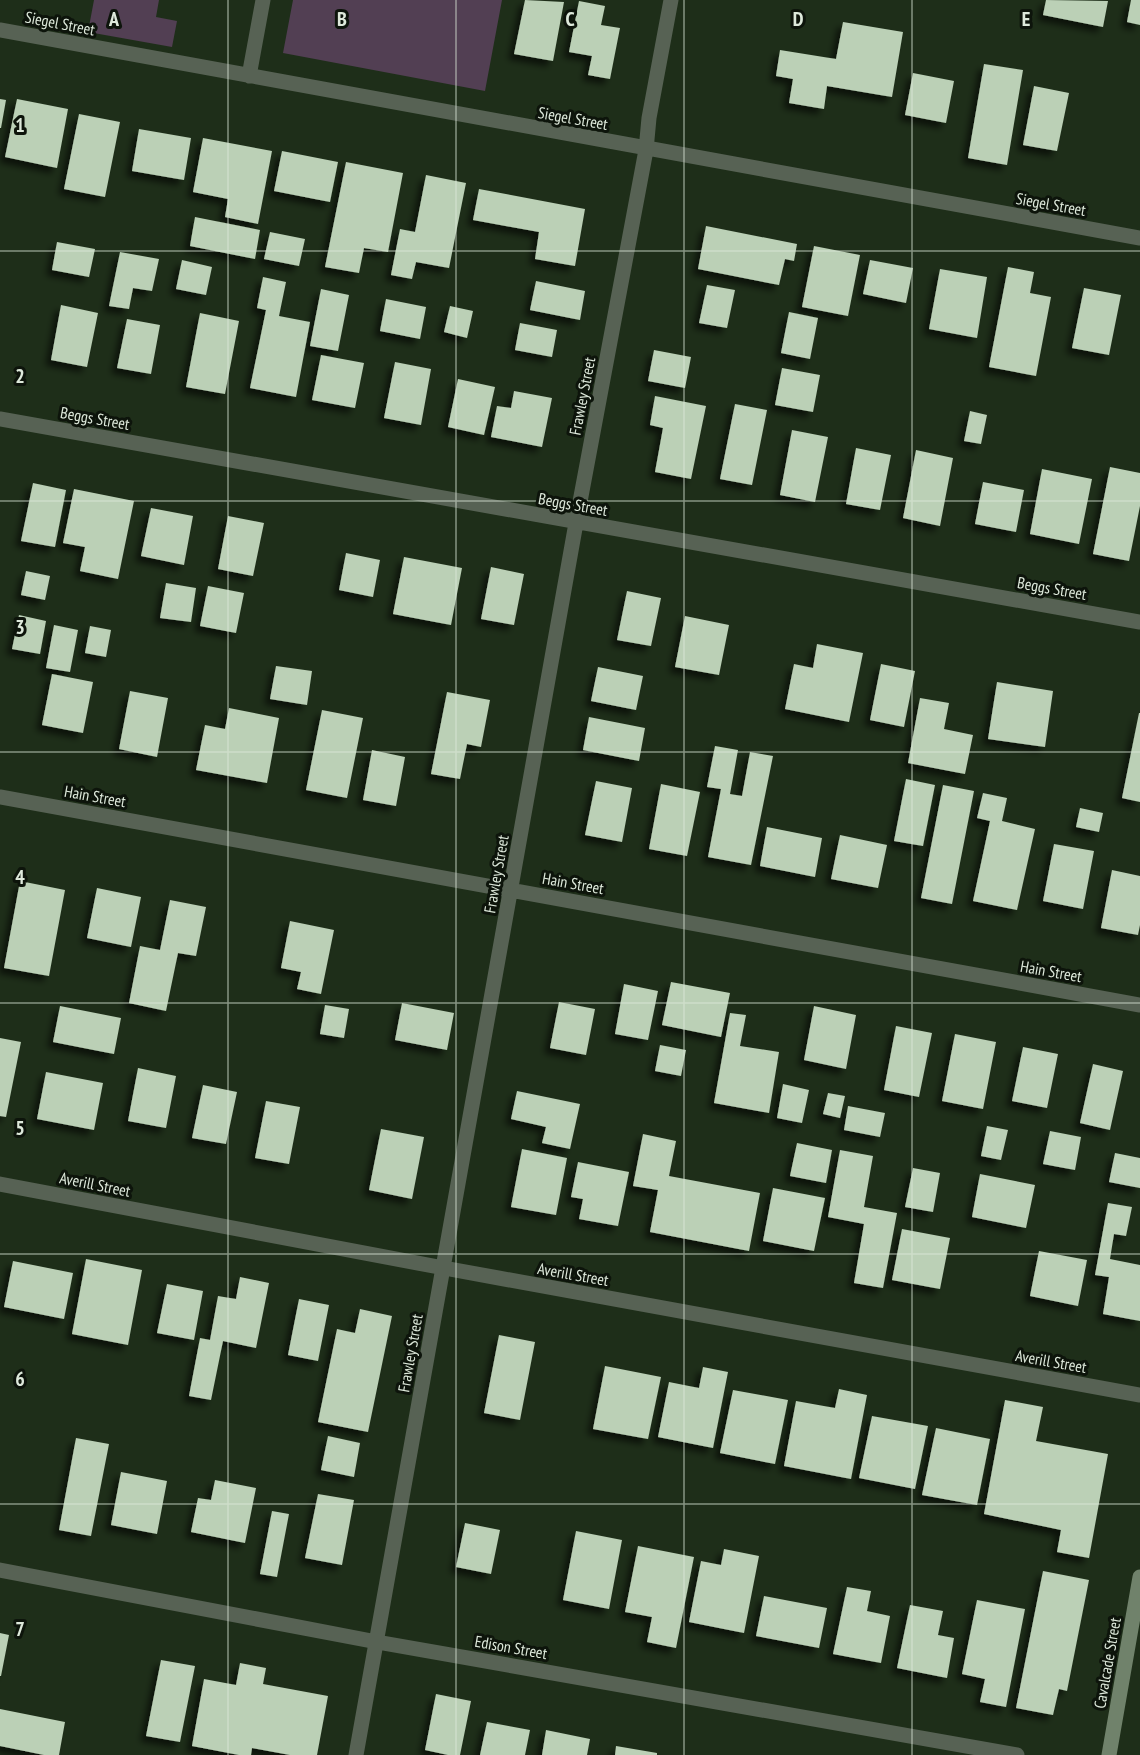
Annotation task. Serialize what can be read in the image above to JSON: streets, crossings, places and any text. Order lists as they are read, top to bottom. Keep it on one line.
{"streets":{"main road":["Cavalcade Street"],"street":["Siegel Street","Frawley Street","Beggs Street","Hain Street","Averill Street","Edison Street"]},"crossings":[["Siegel Street","Frawley Street"],["Frawley Street","Beggs Street"],["Frawley Street","Hain Street"],["Frawley Street","Averill Street"],["Frawley Street","Edison Street"]],"grid":{"columns":["A","B","C","D","E"],"rows":["1","2","3","4","5","6","7"]}}
